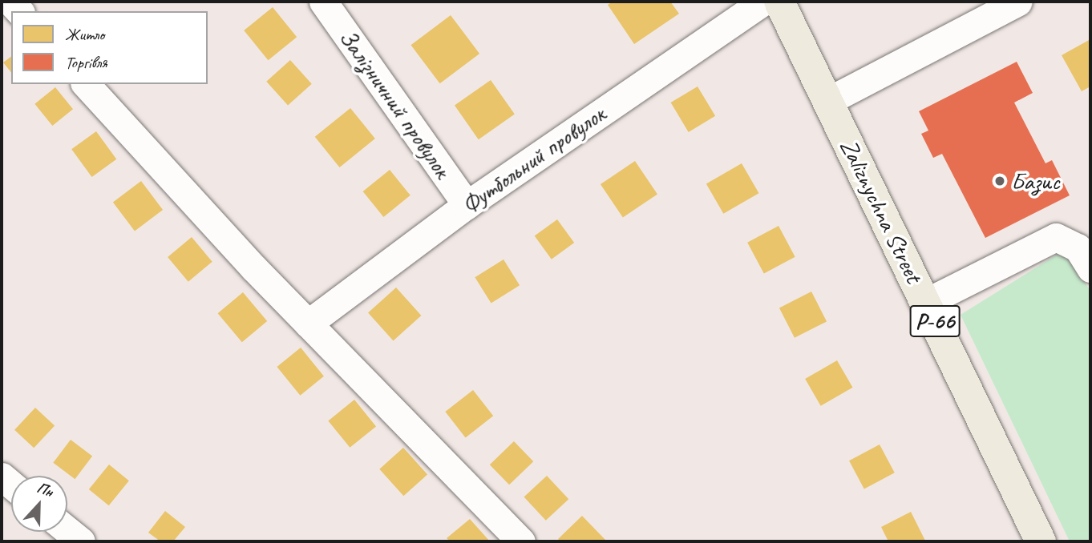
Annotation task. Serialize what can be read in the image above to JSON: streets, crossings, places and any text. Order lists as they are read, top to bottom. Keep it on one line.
{"streets":{"main road":["Zaliznychna Street","Р-66"],"street":["Залізничний провулок","Футбольний провулок"]},"crossings":[["Залізничний провулок","Футбольний провулок"]],"places":["Базис"],"legend":["Житло","Торгівля"],"north":"top"}
